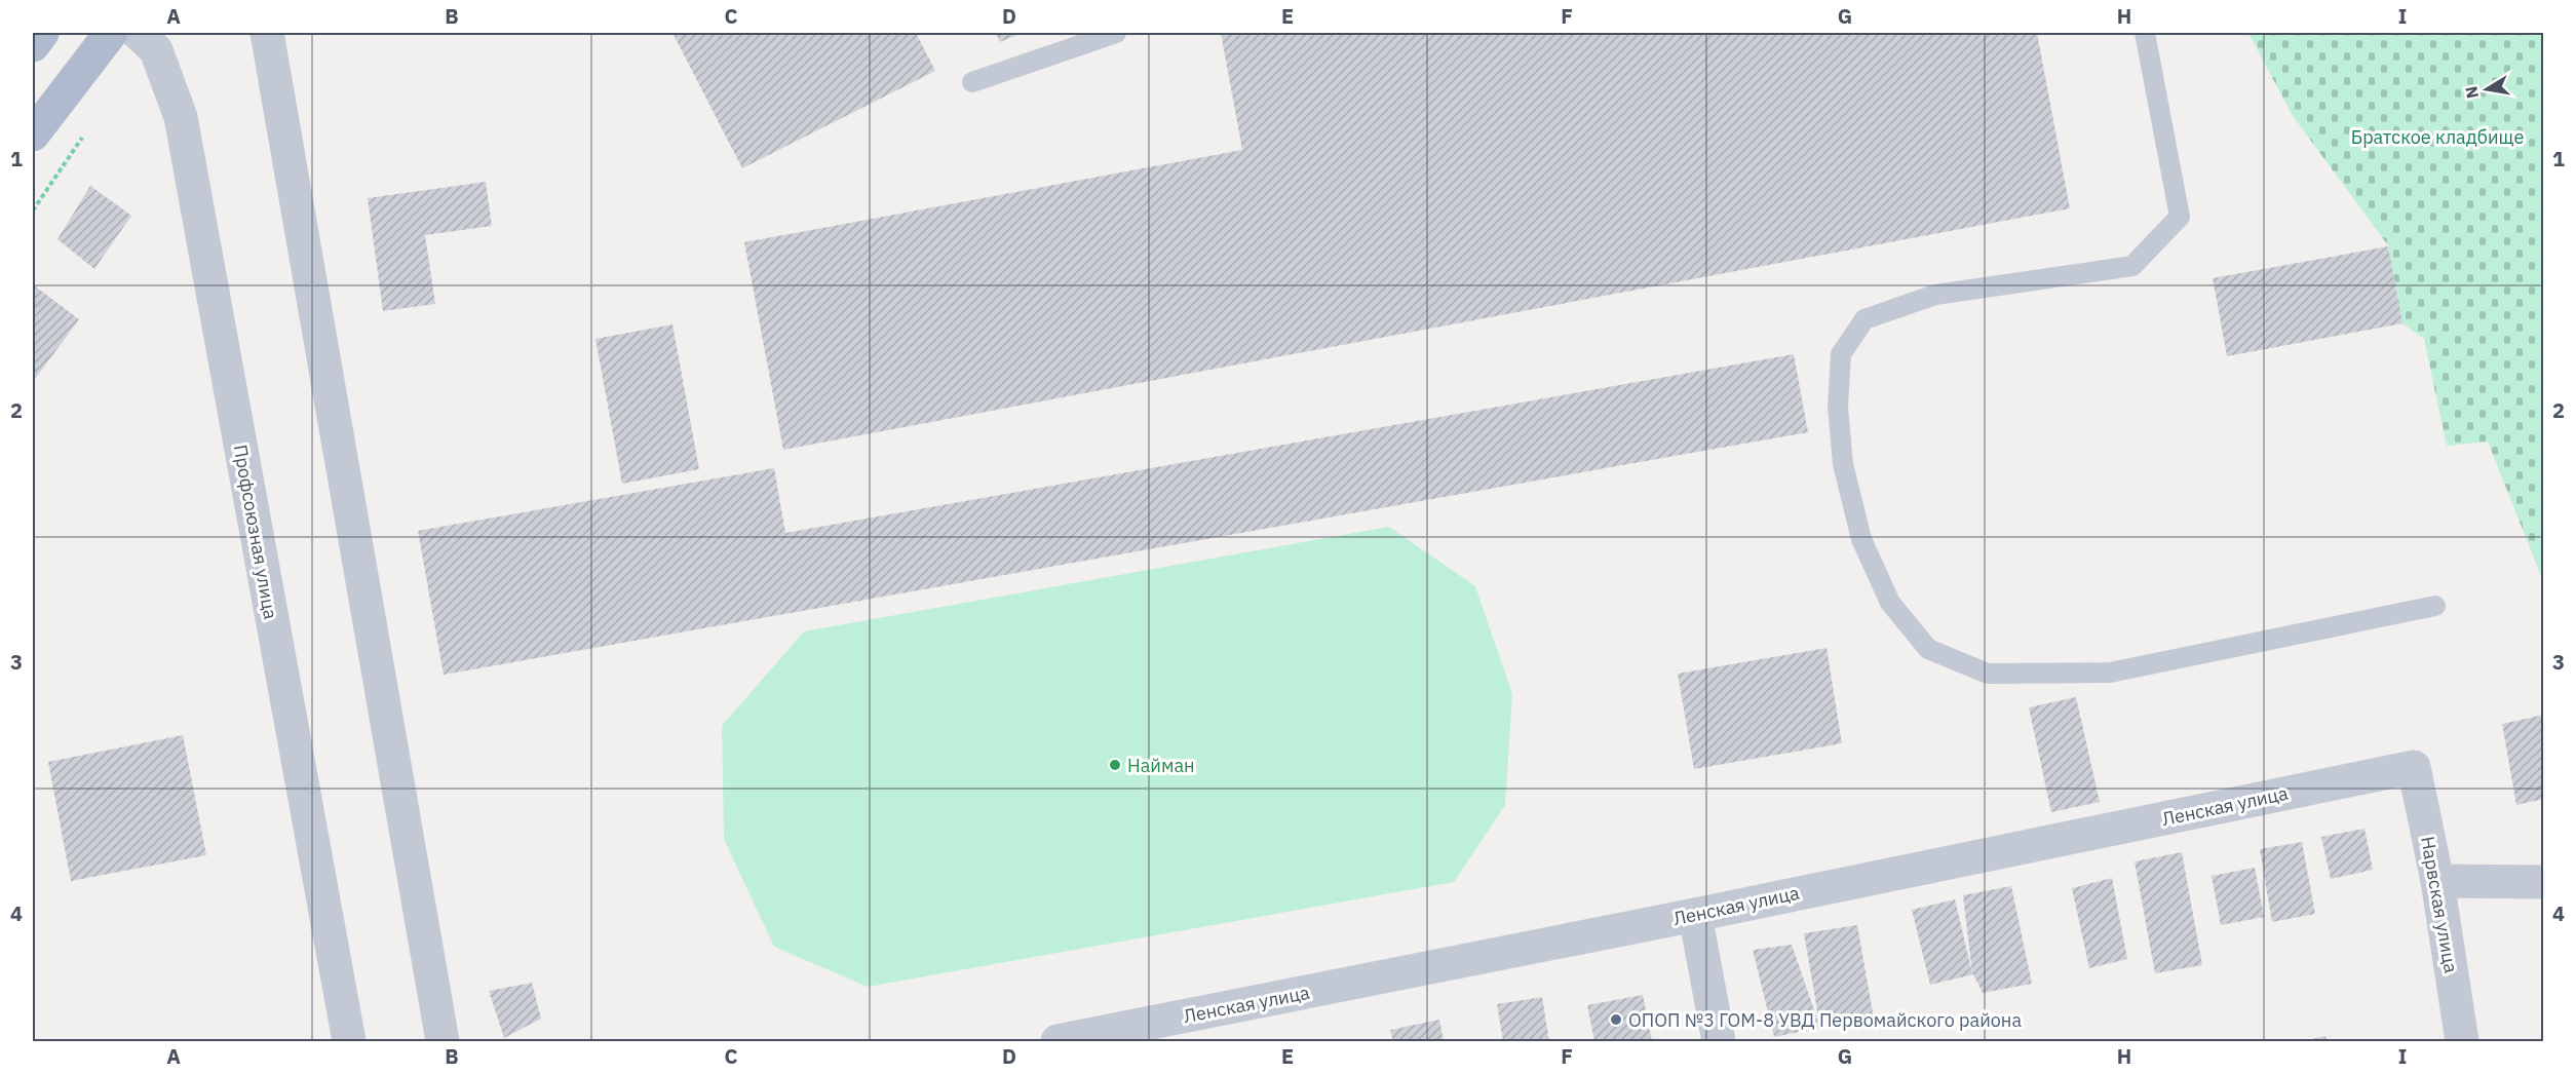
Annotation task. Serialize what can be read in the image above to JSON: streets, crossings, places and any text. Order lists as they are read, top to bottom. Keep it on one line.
{"streets":{"street":["Профсоюзная улица","Ленская улица","Нарвская улица"]},"crossings":[["Ленская улица","Нарвская улица"]],"parks":["Братское кладбище"],"places":["Найман","ОПОП №3 ГОМ-8 УВД Первомайского района"],"north":"left","grid":{"columns":["A","B","C","D","E","F","G","H","I"],"rows":["1","2","3","4"]}}
